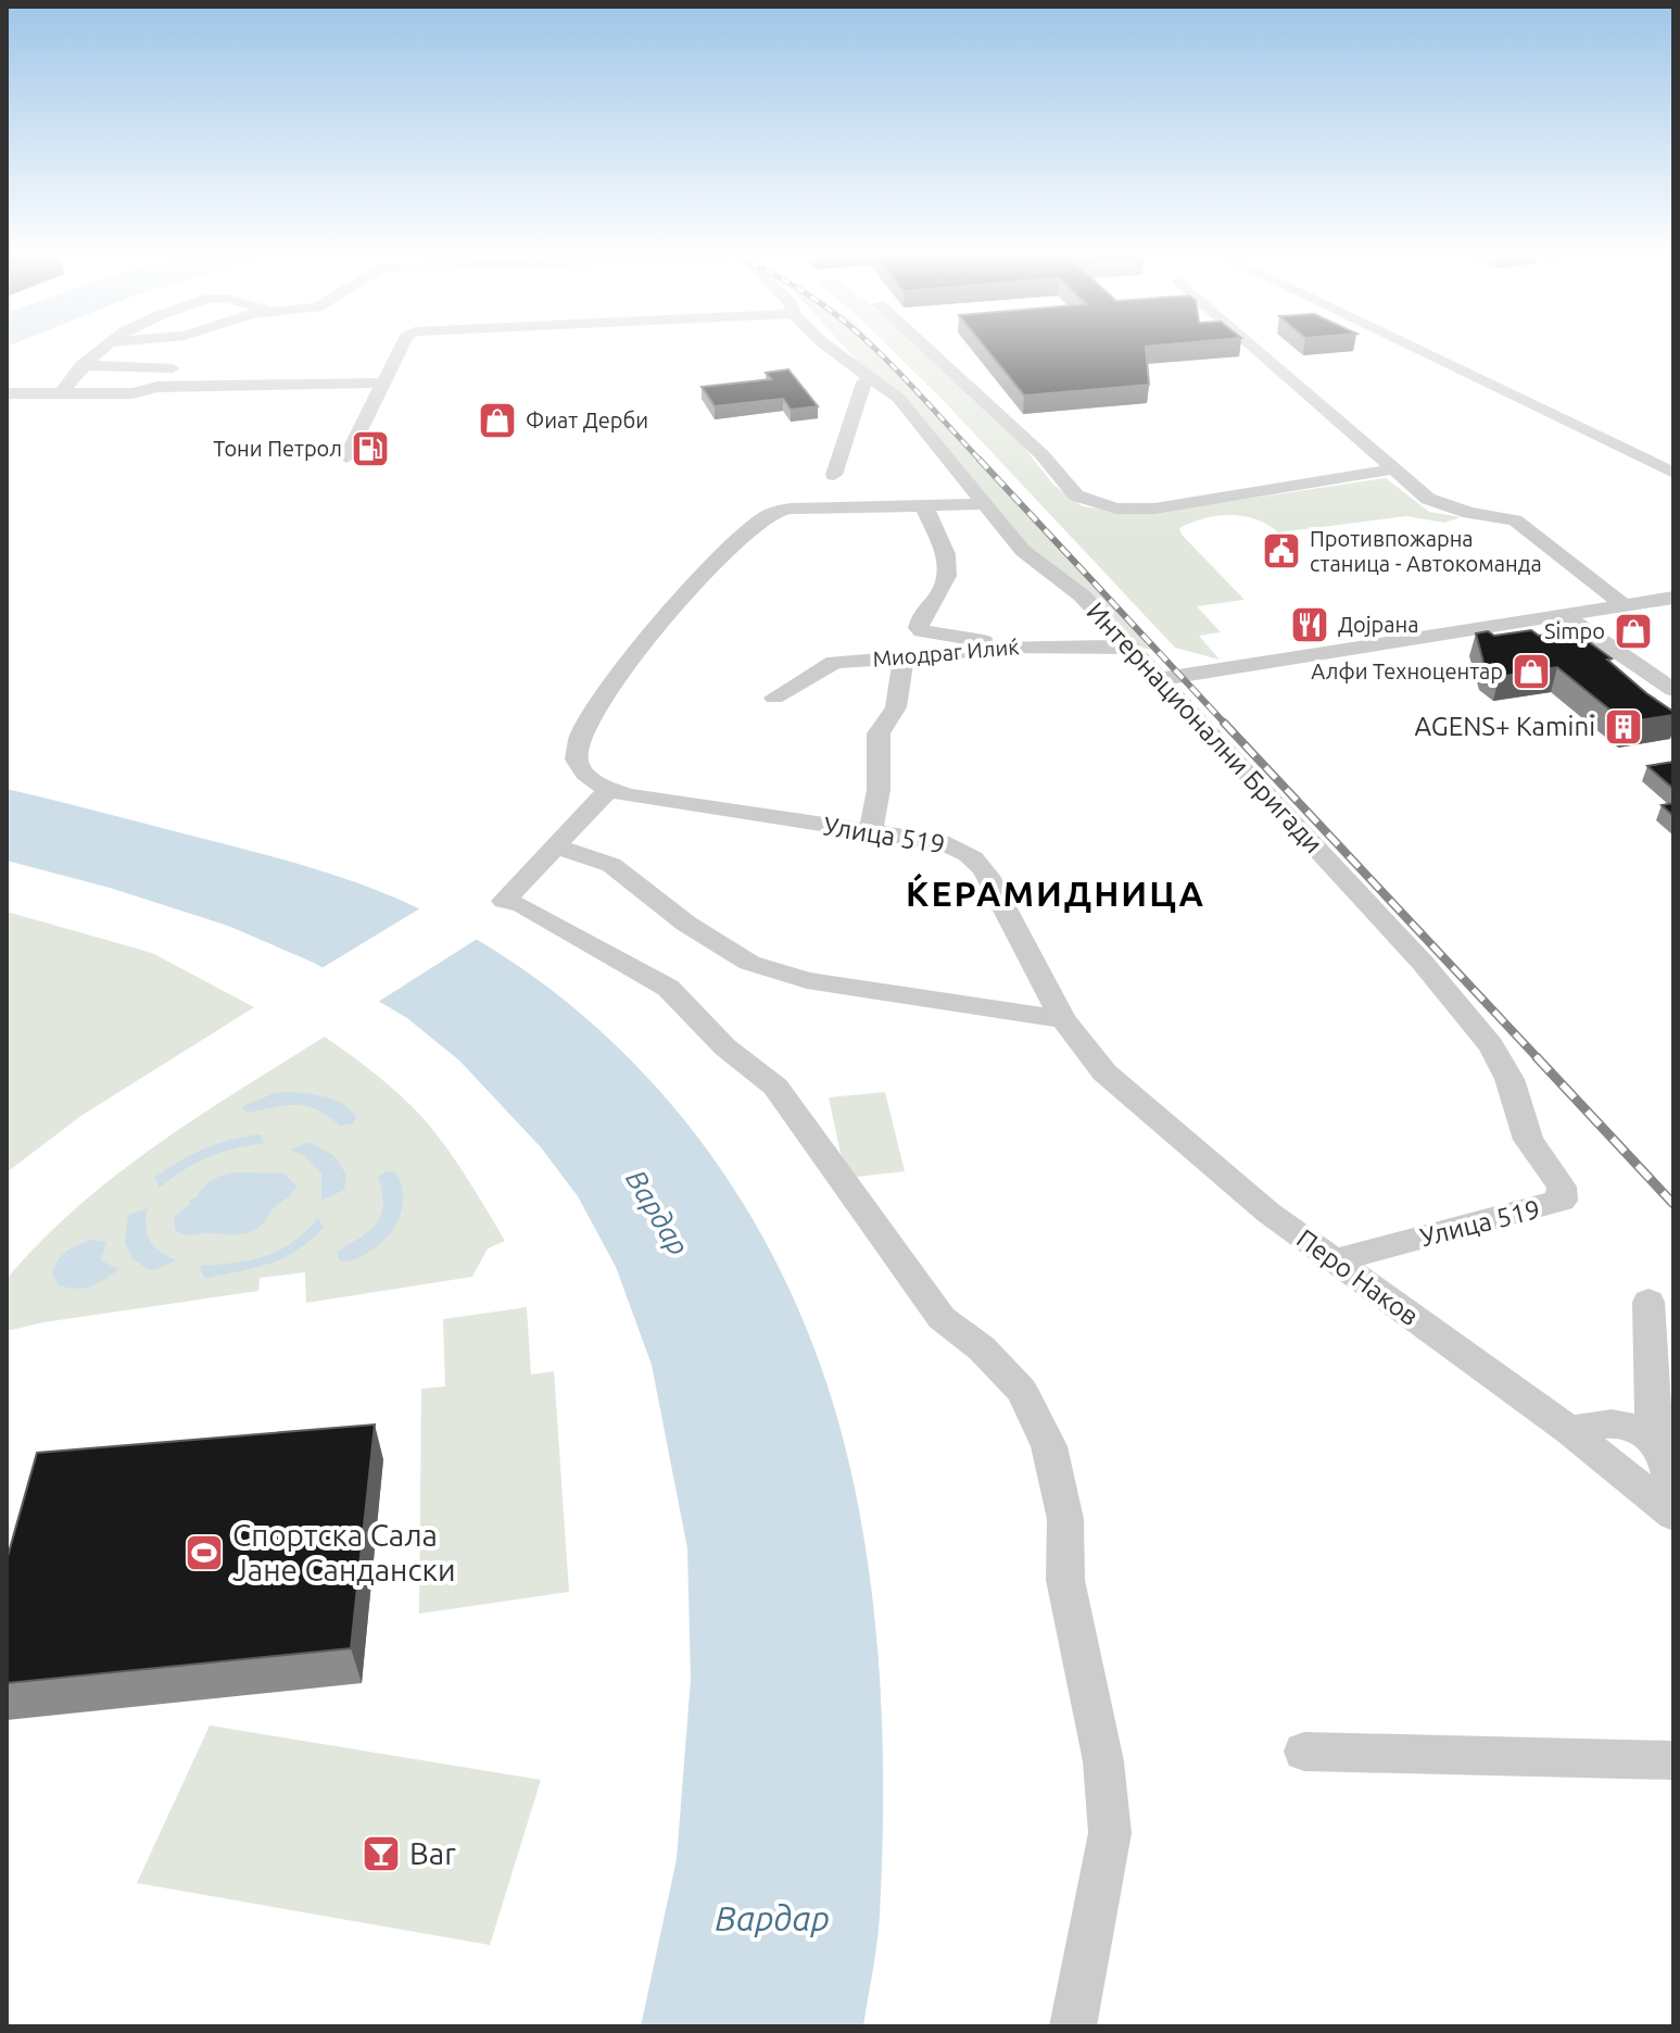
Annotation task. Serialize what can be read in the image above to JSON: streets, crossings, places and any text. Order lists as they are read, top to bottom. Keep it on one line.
{"streets":{"street":["Миодраг Илиќ","Интернационални Бригади","Улица 519","Перо Наков"]},"crossings":[["Миодраг Илиќ","Интернационални Бригади"],["Интернационални Бригади","Улица 519"],["Улица 519","Перо Наков"]],"districts":["ЌЕРАМИДНИЦА"],"water":["Вардар"],"places":{"shop":["Фиат Дерби","Simpo","Алфи Техноцентар"],"fuel station":["Тони Петрол"],"public building":["Противпожарна станица - Автокоманда"],"restaurant":["Дојрана"],"building":["AGENS+ Kamini"],"sports":["Спортска Сала Јане Сандански"],"bar":["Bar"]}}
